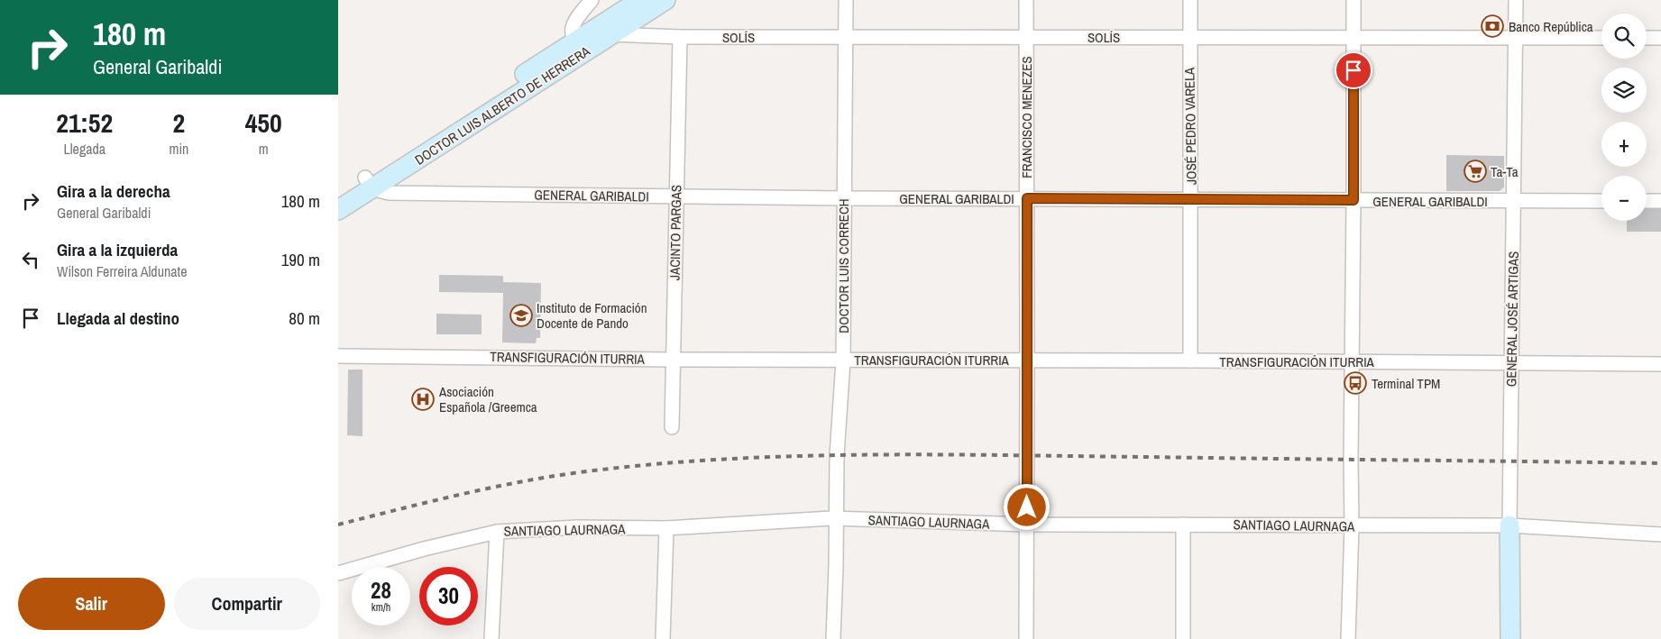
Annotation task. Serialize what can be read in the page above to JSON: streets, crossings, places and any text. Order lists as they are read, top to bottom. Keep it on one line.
{"streets":{"street":["SOLÍS","DOCTOR LUIS ALBERTO DE HERRERA","FRANCISCO MENEZES","JOSÉ PEDRO VARELA","GENERAL GARIBALDI","JACINTO PARGAS","DOCTOR LUIS CORRECH","GENERAL JOSÉ ARTIGAS","TRANSFIGURACIÓN ITURRIA","SANTIAGO LAURNAGA"]},"crossings":[["SOLÍS","DOCTOR LUIS ALBERTO DE HERRERA"],["SOLÍS","FRANCISCO MENEZES"],["SOLÍS","JOSÉ PEDRO VARELA"],["SOLÍS","JACINTO PARGAS"],["SOLÍS","DOCTOR LUIS CORRECH"],["SOLÍS","GENERAL JOSÉ ARTIGAS"],["DOCTOR LUIS ALBERTO DE HERRERA","GENERAL GARIBALDI"],["FRANCISCO MENEZES","GENERAL GARIBALDI"],["FRANCISCO MENEZES","TRANSFIGURACIÓN ITURRIA"],["FRANCISCO MENEZES","SANTIAGO LAURNAGA"],["JOSÉ PEDRO VARELA","GENERAL GARIBALDI"],["JOSÉ PEDRO VARELA","TRANSFIGURACIÓN ITURRIA"],["GENERAL GARIBALDI","JACINTO PARGAS"],["GENERAL GARIBALDI","DOCTOR LUIS CORRECH"],["GENERAL GARIBALDI","GENERAL JOSÉ ARTIGAS"],["JACINTO PARGAS","TRANSFIGURACIÓN ITURRIA"],["DOCTOR LUIS CORRECH","TRANSFIGURACIÓN ITURRIA"],["DOCTOR LUIS CORRECH","SANTIAGO LAURNAGA"],["GENERAL JOSÉ ARTIGAS","TRANSFIGURACIÓN ITURRIA"],["GENERAL JOSÉ ARTIGAS","SANTIAGO LAURNAGA"]],"places":{"bank":["Banco República"],"supermarket":["Ta-Ta"],"school or university":["Instituto de Formación Docente de Pando"],"bus stop":["Terminal TPM"],"hospital":["Asociación Española /Greemca"]},"page":{"turn":["180 m","General Garibaldi"],"map_buttons":["+","−"],"eta":["21:52","Llegada","2","min","450","m"],"list":[{"name":"Gira a la derecha","note":"General Garibaldi","value":"180 m"},{"name":"Gira a la izquierda","note":"Wilson Ferreira Aldunate","value":"190 m"},{"name":"Llegada al destino","value":"80 m"}],"speed":"28 km/h","limit":"30","buttons":["Salir","Compartir"]}}
